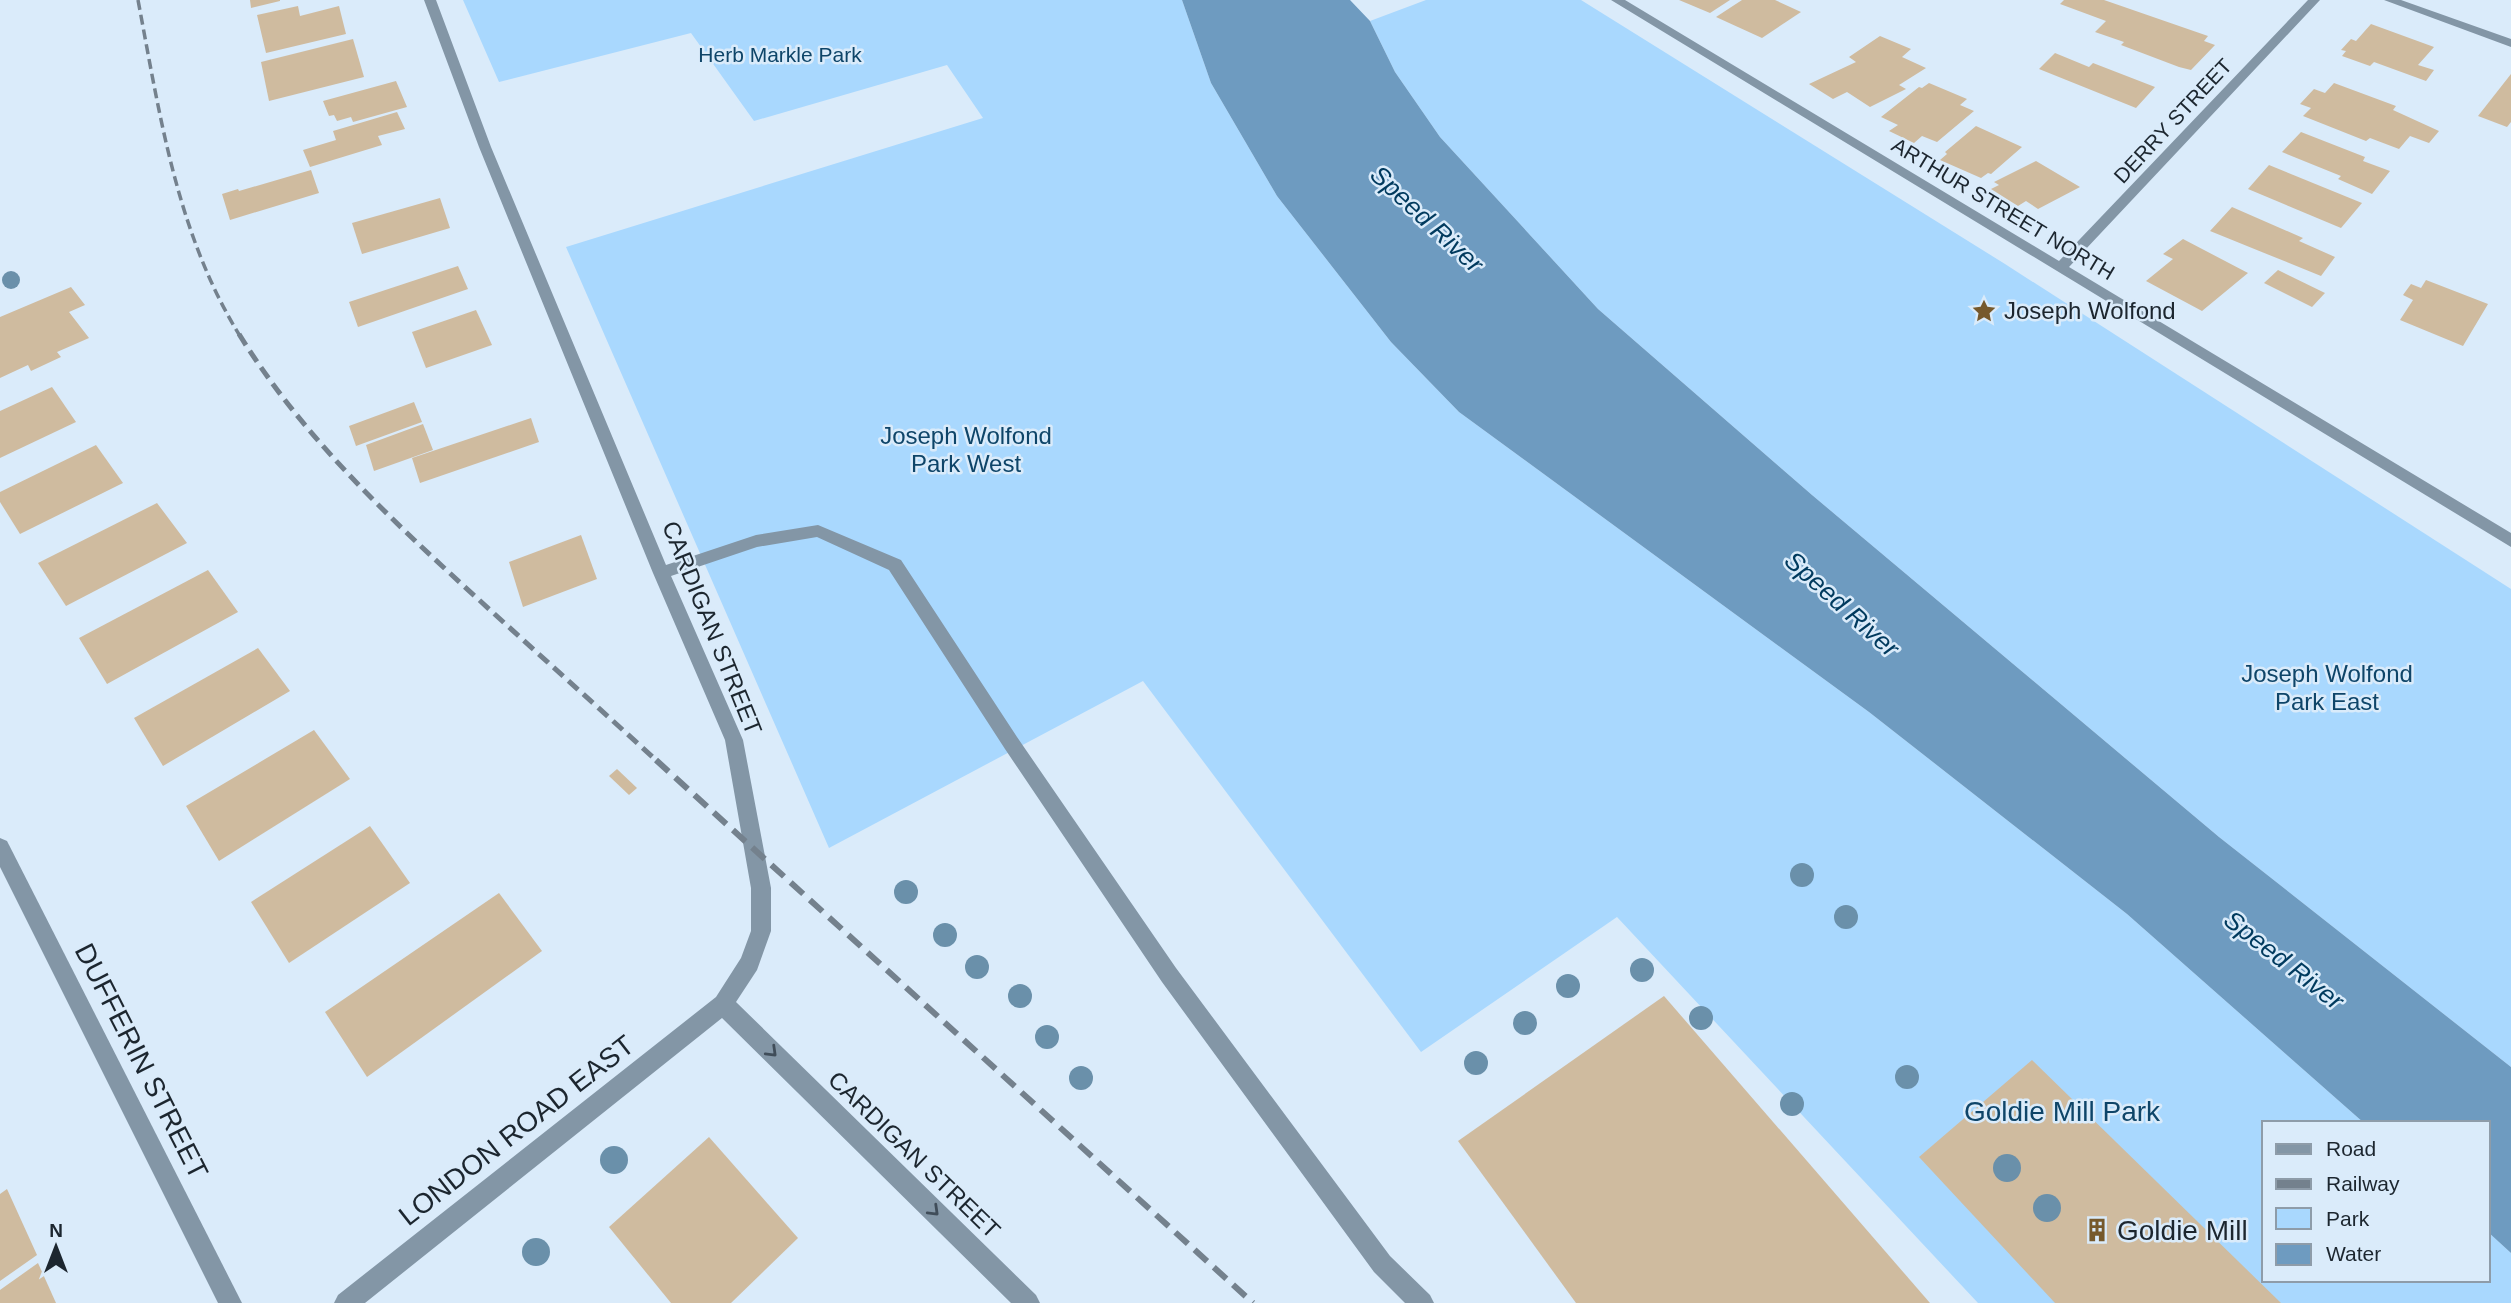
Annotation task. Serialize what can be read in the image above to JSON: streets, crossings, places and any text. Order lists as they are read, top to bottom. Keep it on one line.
{"streets":{"street":["DERRY STREET","ARTHUR STREET NORTH","CARDIGAN STREET","DUFFERIN STREET","LONDON ROAD EAST"]},"crossings":[["DERRY STREET","ARTHUR STREET NORTH"],["CARDIGAN STREET","LONDON ROAD EAST"]],"water":["Speed River"],"parks":["Herb Markle Park","Joseph Wolfond Park West","Joseph Wolfond Park East","Goldie Mill Park"],"places":{"place":["Joseph Wolfond"],"building":["Goldie Mill"]},"legend":["Road","Railway","Park","Water"],"north":"top"}
